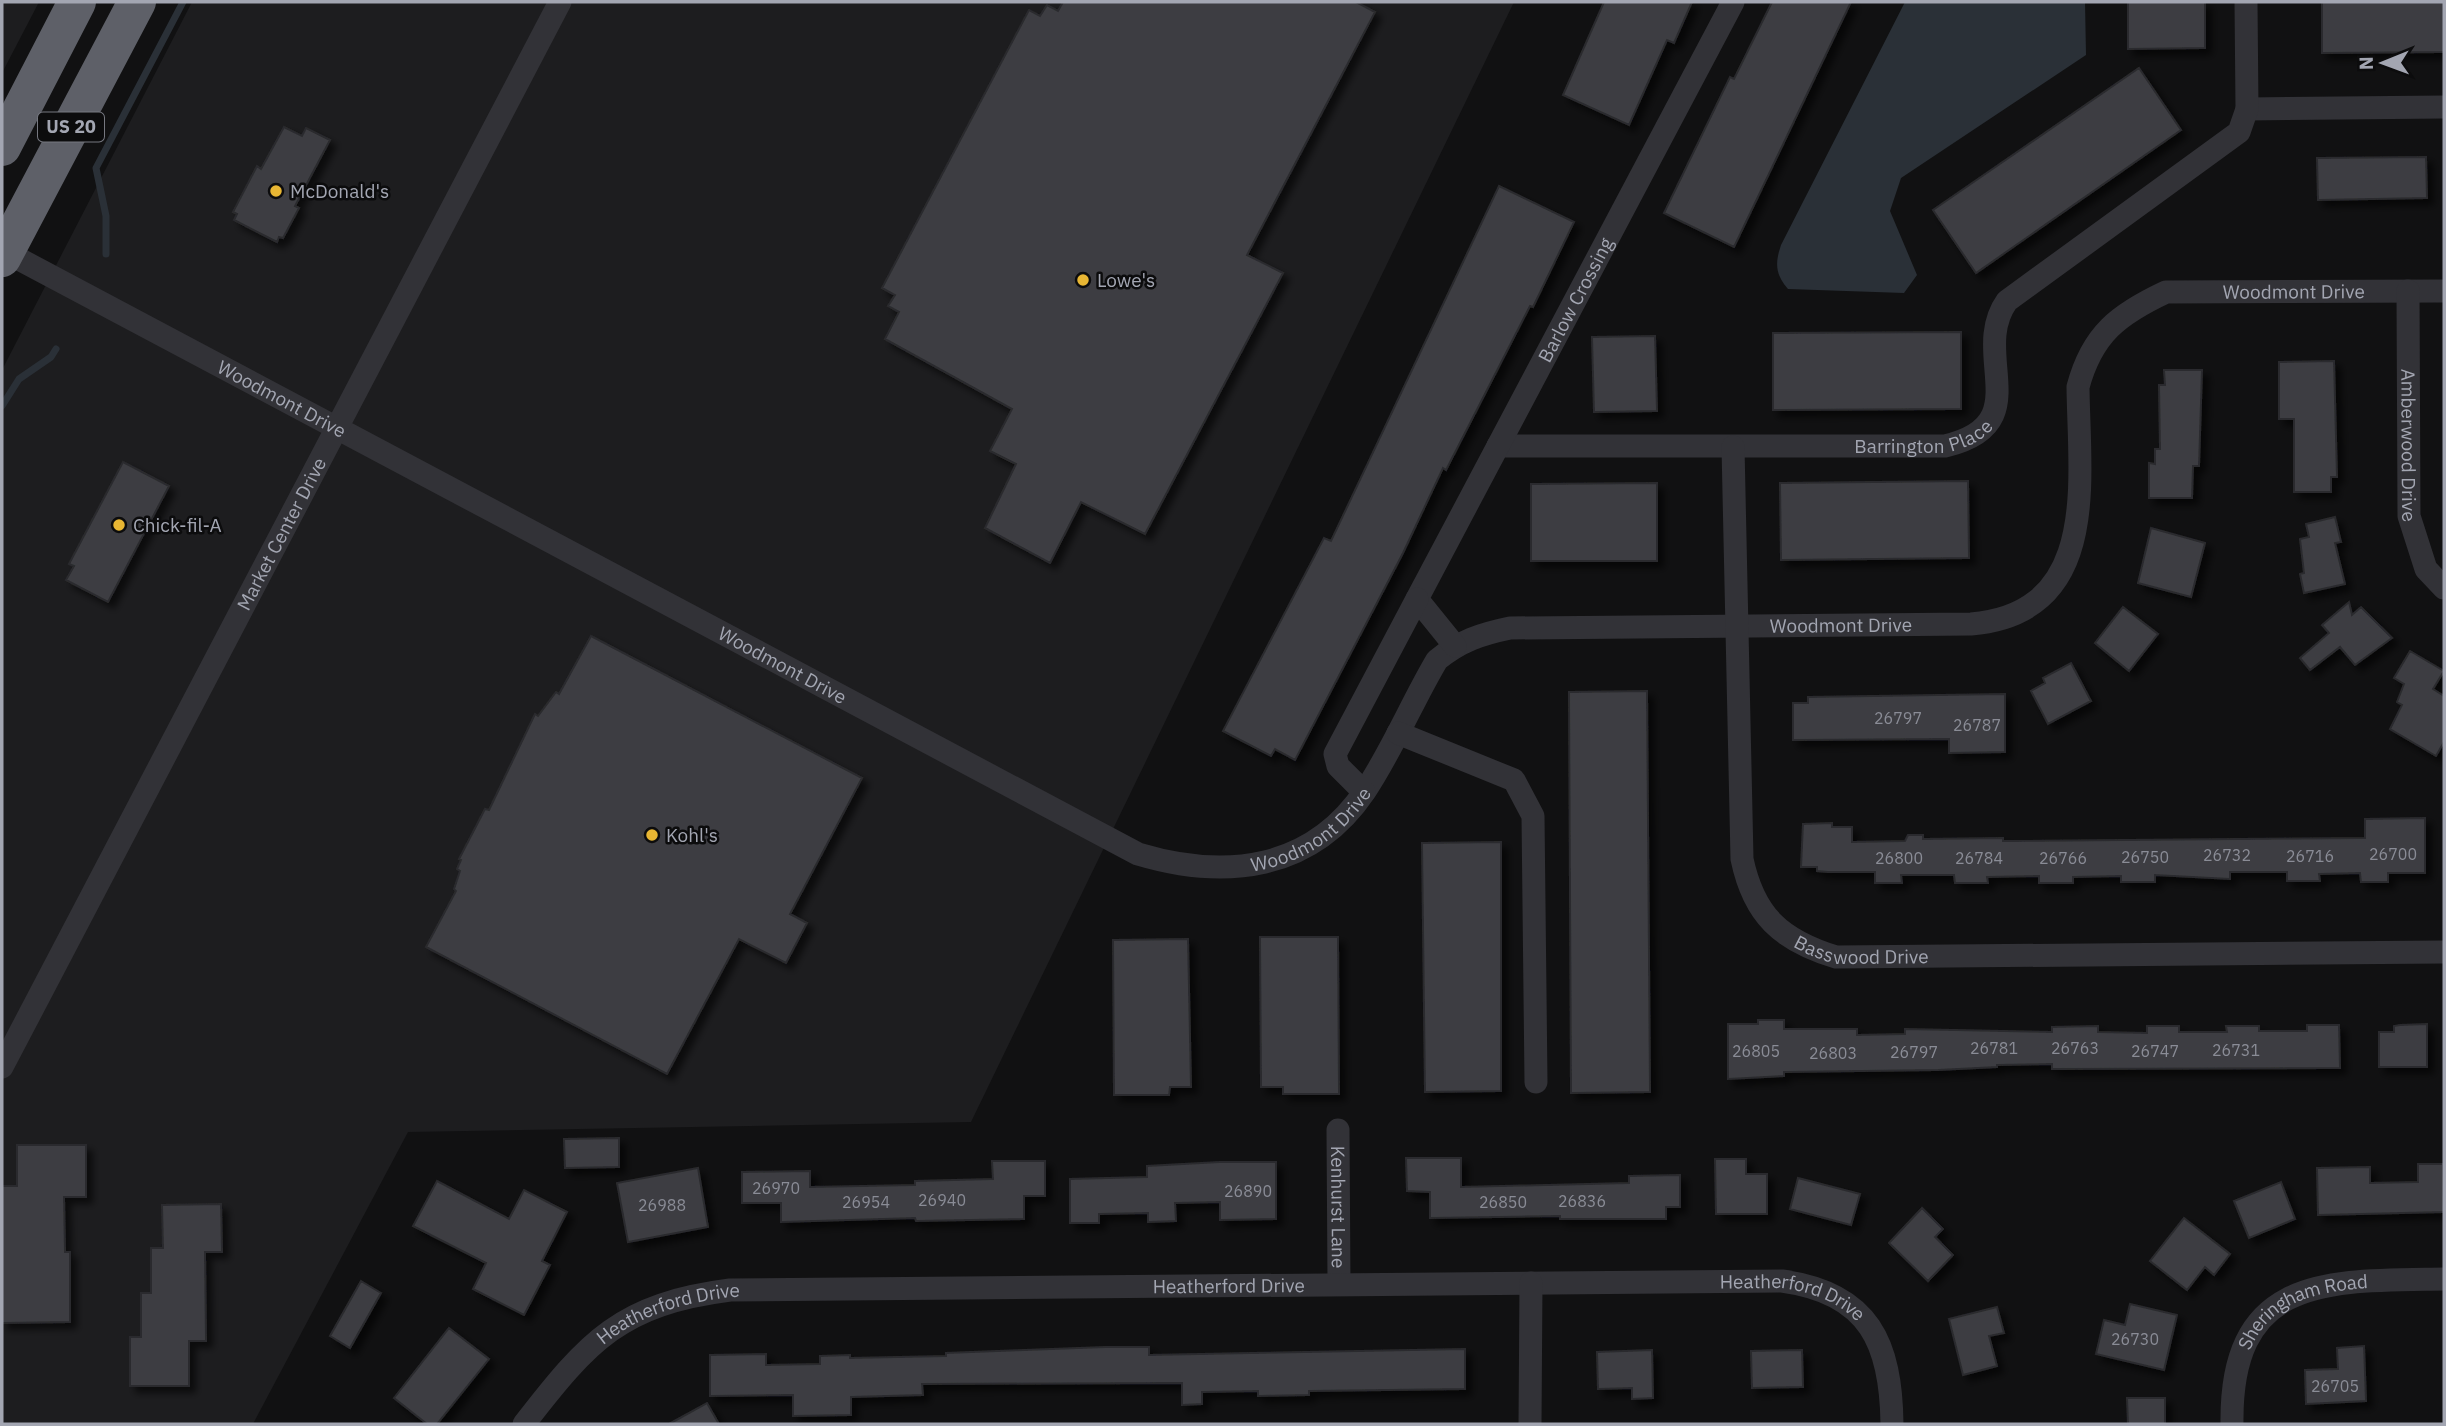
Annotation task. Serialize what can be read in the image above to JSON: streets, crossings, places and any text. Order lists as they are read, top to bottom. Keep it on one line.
{"streets":{"highway":["US 20"],"street":["Woodmont Drive","Barlow Crossing","Barrington Place","Amberwood Drive","Market Center Drive","Basswood Drive","Kenhurst Lane","Heatherford Drive","Sheringham Road"]},"crossings":[["US 20","Woodmont Drive"],["Woodmont Drive","Barlow Crossing"],["Woodmont Drive","Amberwood Drive"],["Woodmont Drive","Market Center Drive"],["Woodmont Drive","Basswood Drive"],["Barlow Crossing","Barrington Place"],["Barrington Place","Basswood Drive"],["Kenhurst Lane","Heatherford Drive"]],"places":["McDonald's","Lowe's","Chick-fil-A","Kohl's"],"house_numbers":["26797","26787","26700","26732","26716","26750","26800","26784","26766","26781","26763","26731","26805","26747","26797","26803","26970","26890","26940","26836","26954","26850","26988","26730","26705"],"north":"left"}
